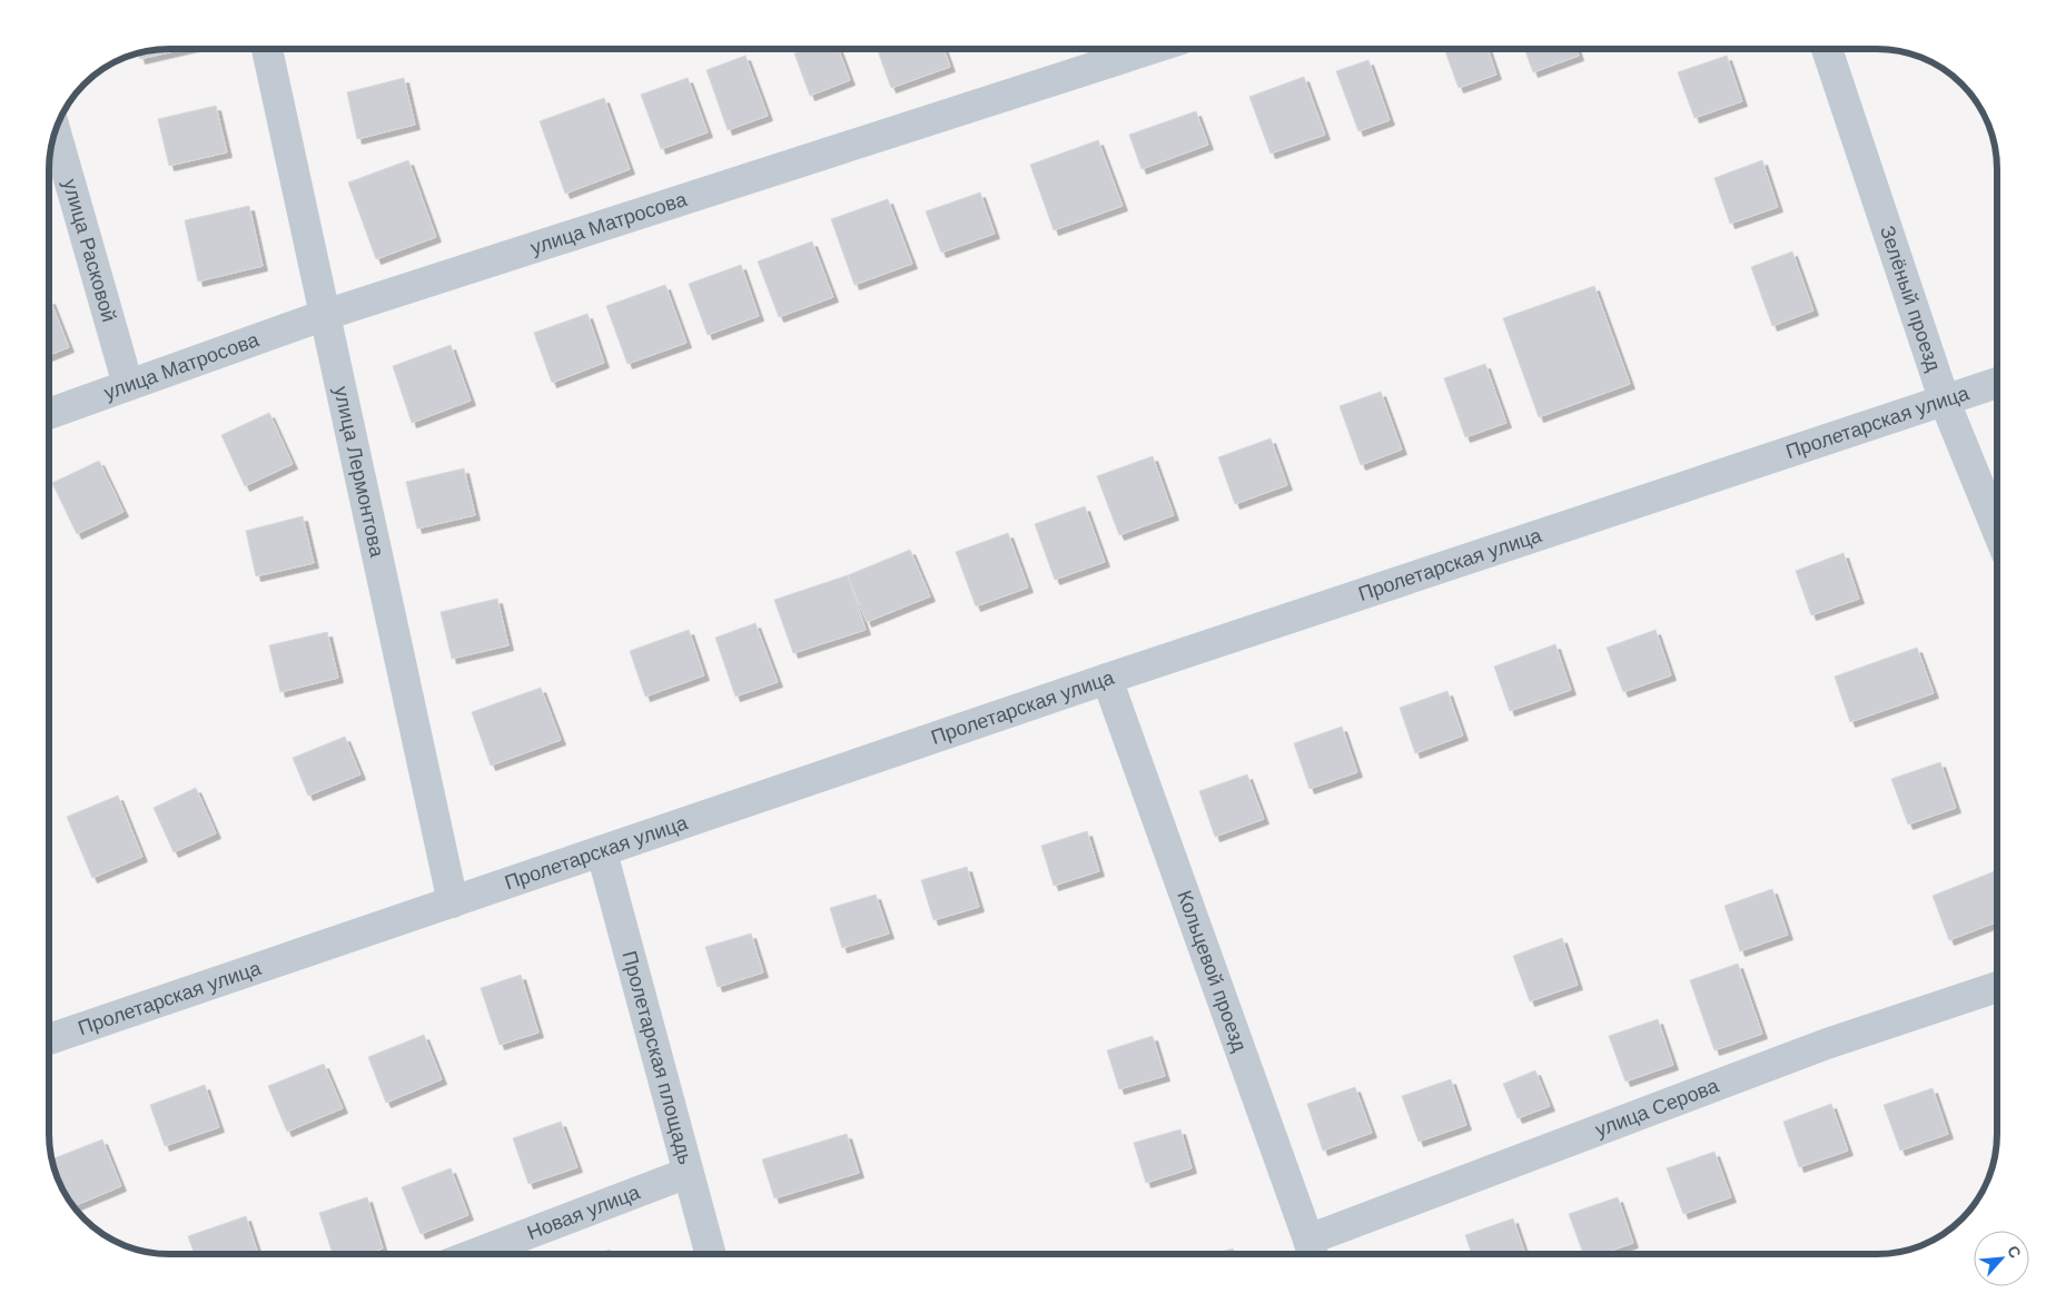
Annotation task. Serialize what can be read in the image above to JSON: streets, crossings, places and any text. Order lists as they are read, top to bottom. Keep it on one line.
{"streets":{"street":["улица Матросова","улица Расковой","Зелёный проезд","Пролетарская улица","улица Лермонтова","Кольцевой проезд","Пролетарская площадь","улица Серова","Новая улица"]},"crossings":[["улица Матросова","улица Расковой"],["улица Матросова","улица Лермонтова"],["Зелёный проезд","Пролетарская улица"],["Пролетарская улица","улица Лермонтова"],["Пролетарская улица","Кольцевой проезд"],["Пролетарская улица","Пролетарская площадь"],["Кольцевой проезд","улица Серова"],["Пролетарская площадь","Новая улица"]],"north":"top right"}
